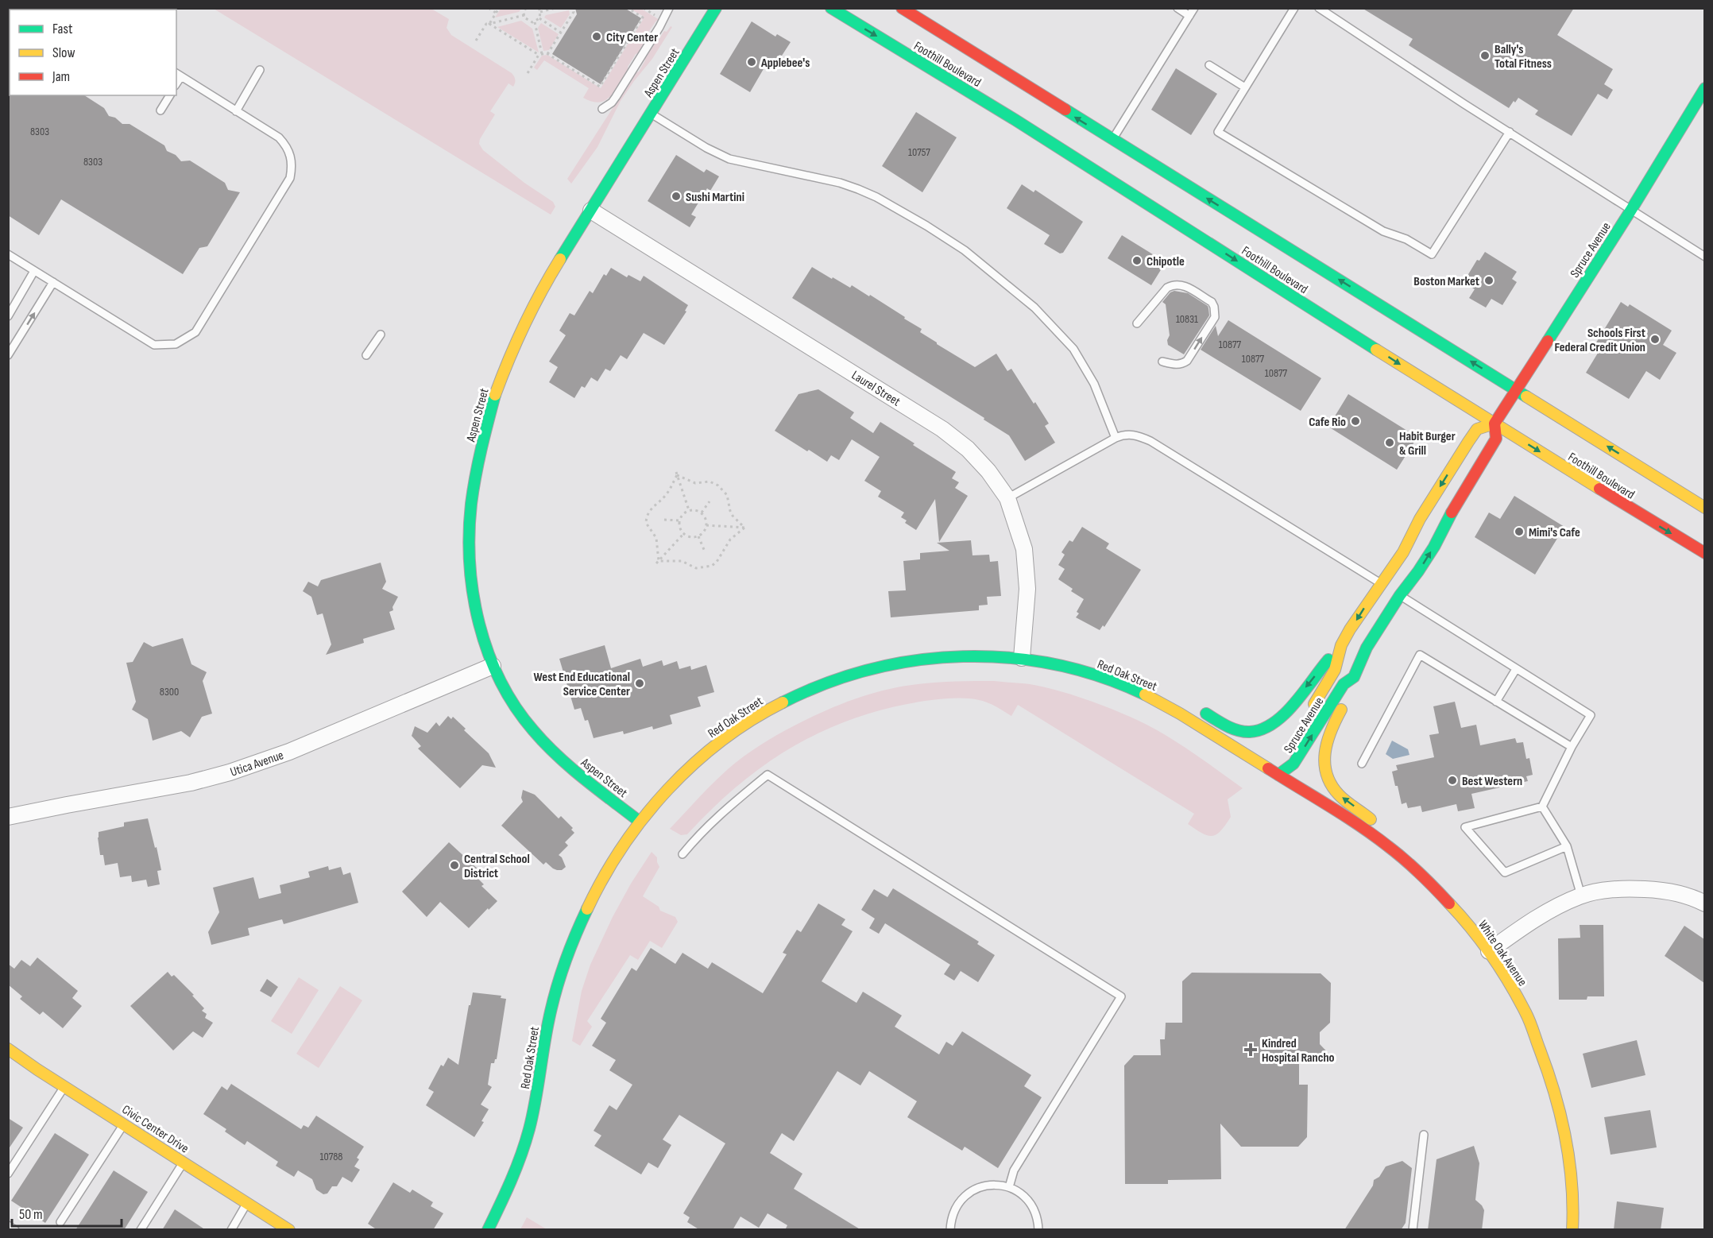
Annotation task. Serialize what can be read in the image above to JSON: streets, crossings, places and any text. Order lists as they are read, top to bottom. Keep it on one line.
{"streets":{"street":["Foothill Boulevard","Aspen Street","Spruce Avenue","Laurel Street","Red Oak Street","Utica Avenue","White Oak Avenue","Civic Center Drive"]},"crossings":[["Foothill Boulevard","Spruce Avenue"],["Aspen Street","Laurel Street"],["Aspen Street","Red Oak Street"],["Aspen Street","Utica Avenue"],["Spruce Avenue","Red Oak Street"],["Spruce Avenue","White Oak Avenue"],["Laurel Street","Red Oak Street"],["Red Oak Street","White Oak Avenue"]],"places":{"other":["City Center","Bally's Total Fitness","Applebee's","Sushi Martini","Chipotle","Boston Market","Schools First Federal Credit Union","Cafe Rio","Habit Burger & Grill","Mimi's Cafe","West End Educational Service Center","Best Western","Central School District"],"health":["Kindred Hospital Rancho"]},"house_numbers":["8303","10757","8303","10831","10877","10877","10877","8300","10788"],"legend":["Fast","Slow","Jam"],"scale_bar":"50 m"}
